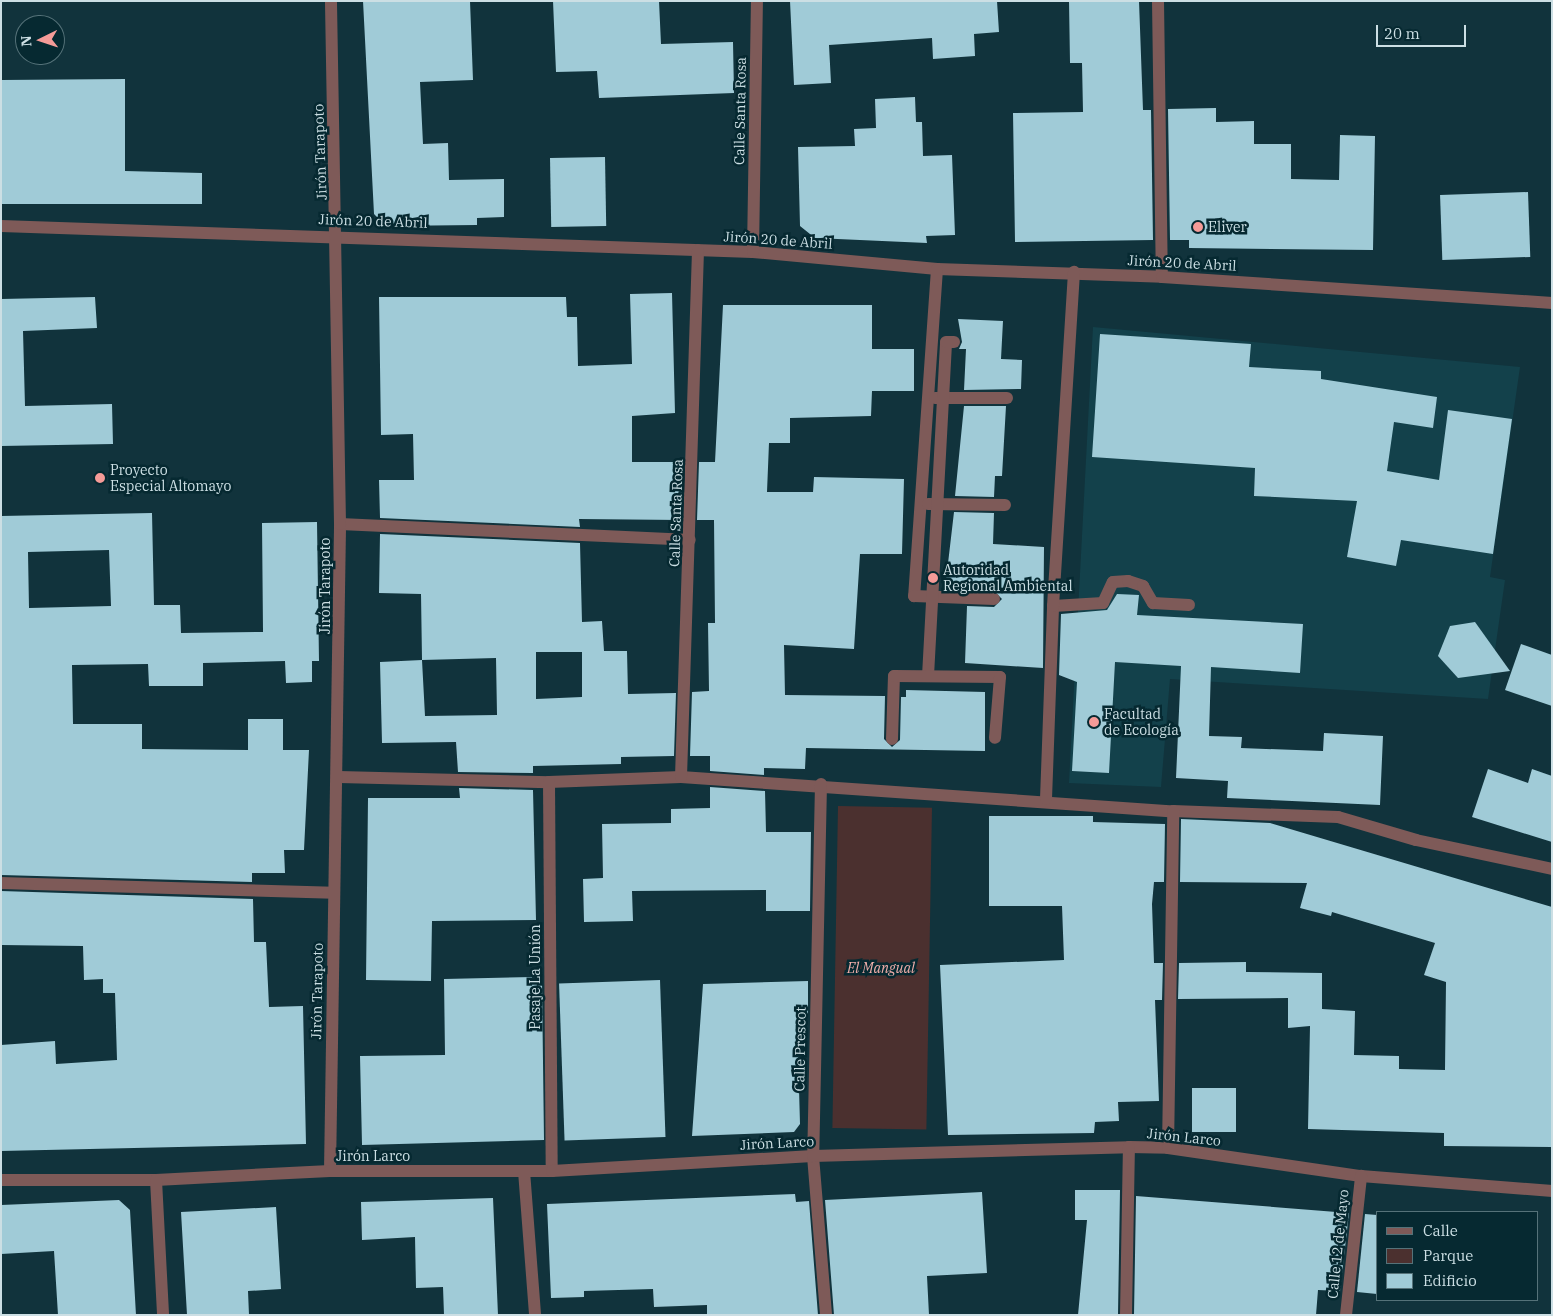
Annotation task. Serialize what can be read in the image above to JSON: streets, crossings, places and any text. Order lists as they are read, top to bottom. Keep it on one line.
{"streets":{"street":["Calle Santa Rosa","Jirón Tarapoto","Jirón 20 de Abril","Pasaje La Unión","Calle Prescot","Jirón Larco","Calle 12 de Mayo"]},"crossings":[["Calle Santa Rosa","Jirón 20 de Abril"],["Jirón Tarapoto","Jirón 20 de Abril"],["Jirón Tarapoto","Jirón Larco"],["Pasaje La Unión","Jirón Larco"],["Calle Prescot","Jirón Larco"],["Jirón Larco","Calle 12 de Mayo"]],"parks":["El Mangual"],"places":["Eliver","Proyecto Especial Altomayo","Autoridad Regional Ambiental","Facultad de Ecología"],"legend":["Calle","Parque","Edificio"],"scale_bar":"20 m","north":"left"}
